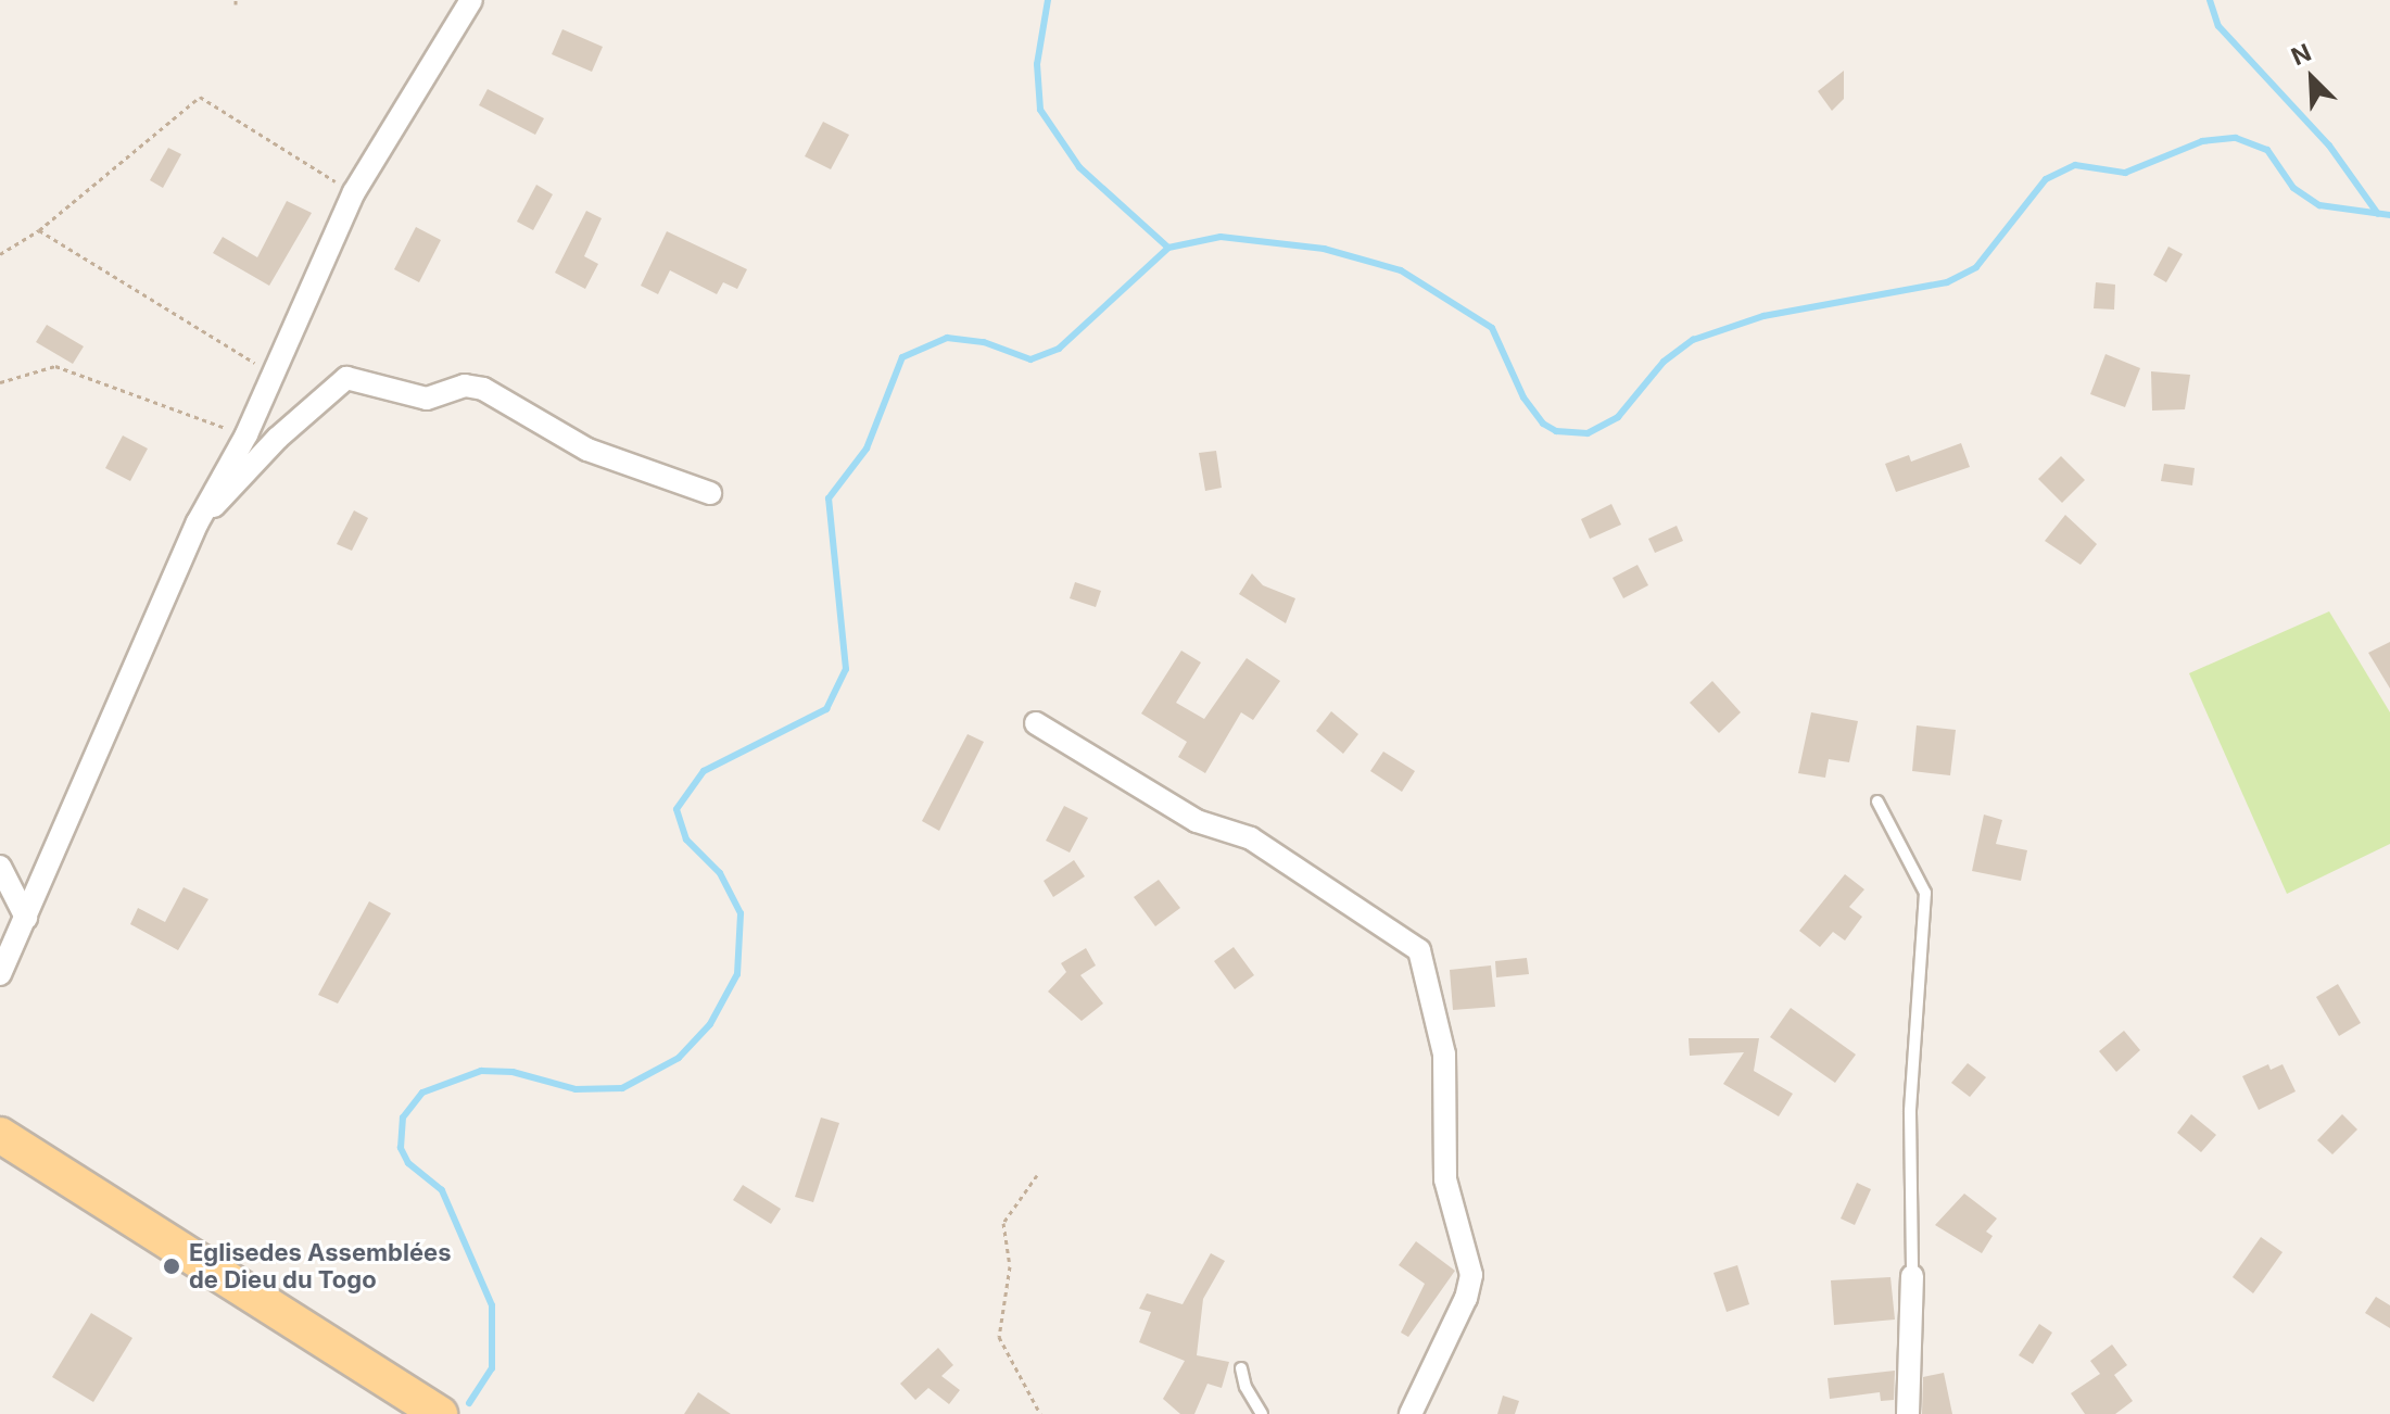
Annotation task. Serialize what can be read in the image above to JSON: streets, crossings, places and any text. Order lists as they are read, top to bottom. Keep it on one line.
{"places":["Eglisedes Assemblées de Dieu du Togo"],"north":"top left"}
